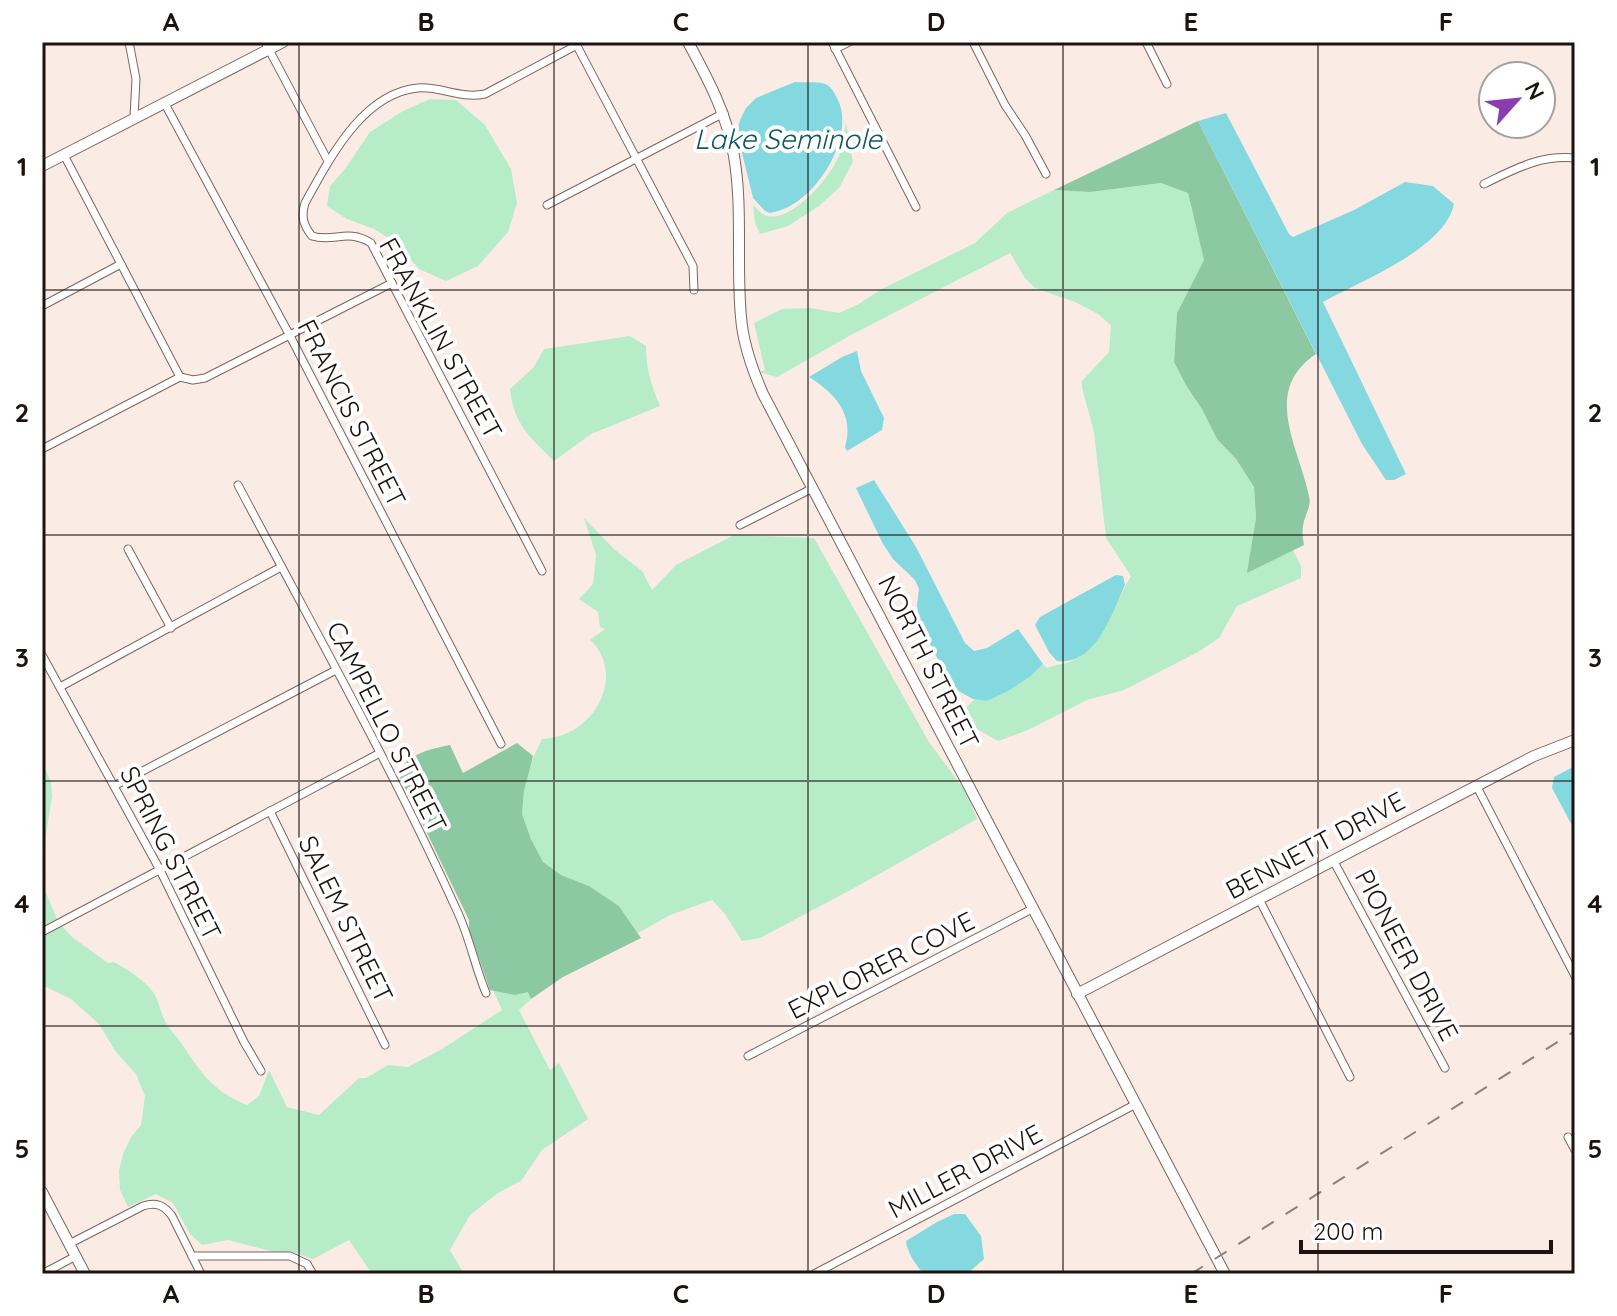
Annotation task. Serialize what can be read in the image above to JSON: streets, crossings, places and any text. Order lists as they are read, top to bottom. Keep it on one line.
{"streets":{"street":["FRANKLIN STREET","FRANCIS STREET","NORTH STREET","CAMPELLO STREET","BENNETT DRIVE","SPRING STREET","SALEM STREET","PIONEER DRIVE","EXPLORER COVE","MILLER DRIVE"]},"crossings":[["NORTH STREET","BENNETT DRIVE"],["NORTH STREET","EXPLORER COVE"],["NORTH STREET","MILLER DRIVE"],["BENNETT DRIVE","PIONEER DRIVE"]],"water":["Lake Seminole"],"scale_bar":"200 m","north":"top right","grid":{"columns":["A","B","C","D","E","F"],"rows":["1","2","3","4","5"]}}
